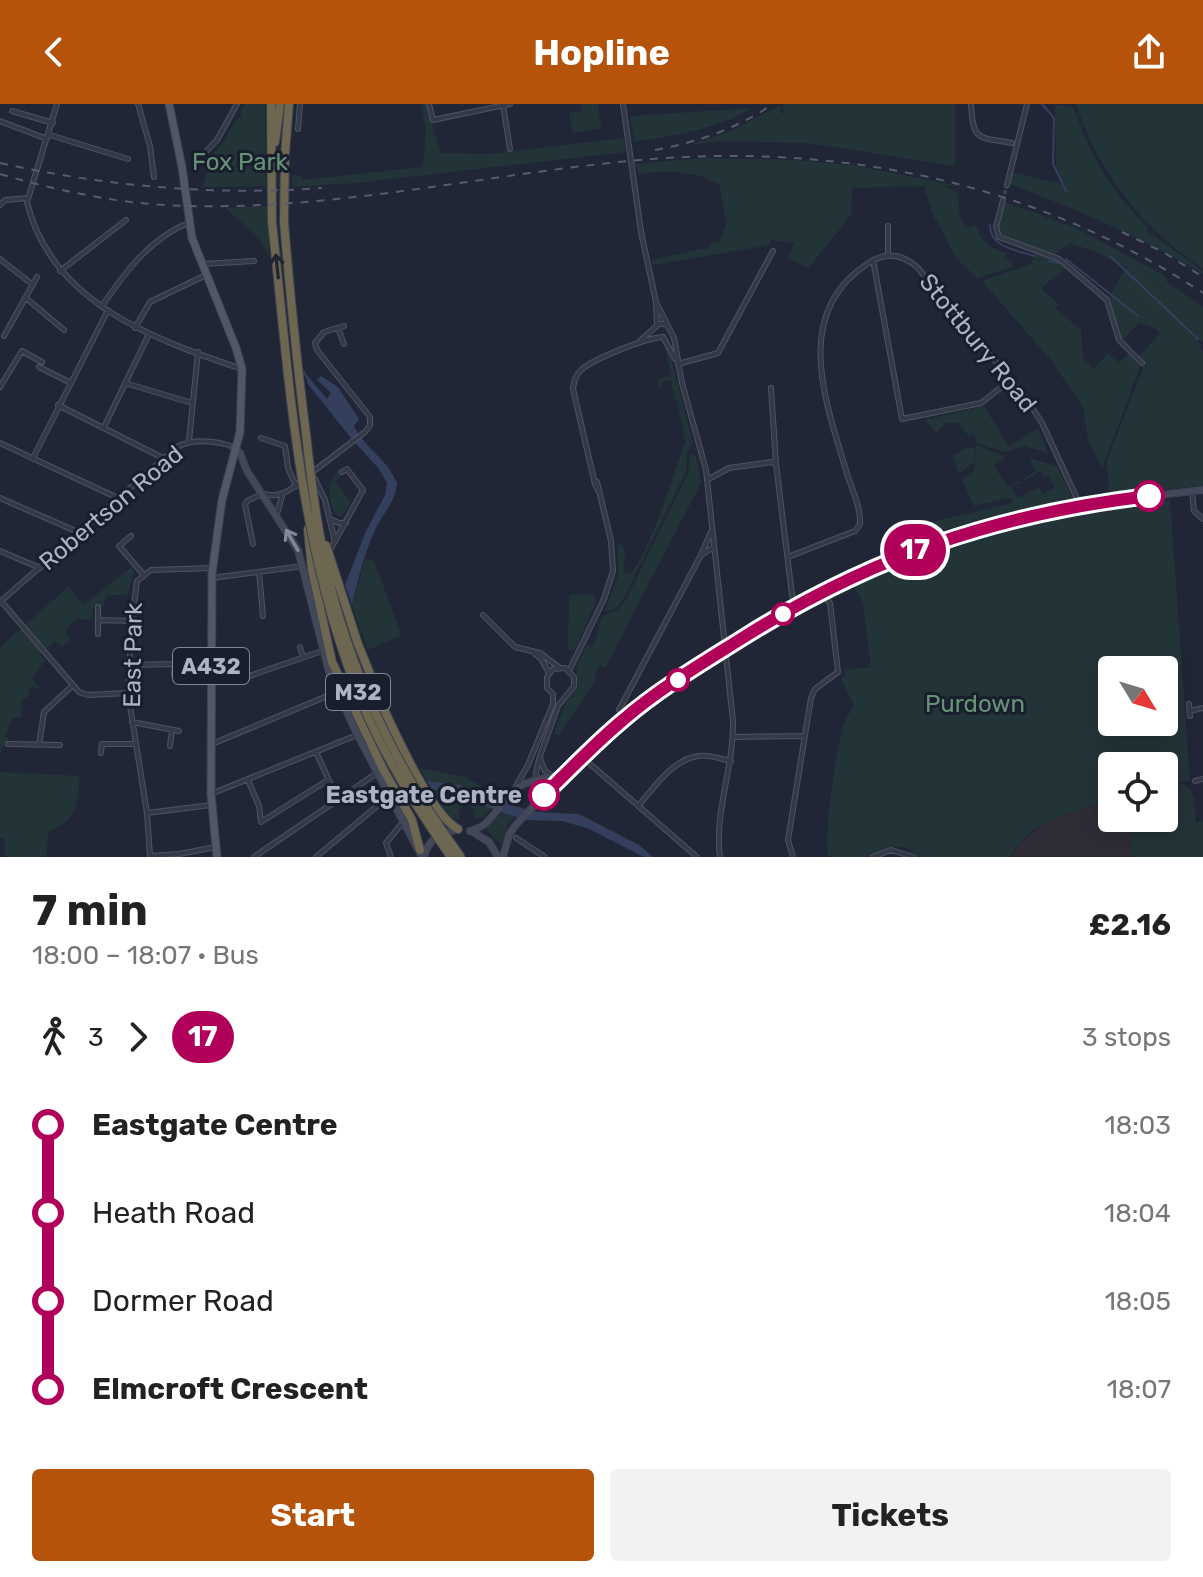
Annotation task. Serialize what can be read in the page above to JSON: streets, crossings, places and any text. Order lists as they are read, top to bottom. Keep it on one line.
{"streets":{"highway":["M32"],"main road":["A432"],"street":["Stottbury Road","Robertson Road","East Park"]},"crossings":[["Robertson Road","A432"],["East Park","A432"]],"parks":["Fox Park","Purdown"],"places":["Eastgate Centre"],"lines":["bus line 17"],"north":"bottom right","page":{"header":"Hopline","on_map":"17","heading":["7 min","18:00 – 18:07 · Bus","£2.16"],"legs":["3","17","3 stops"],"list":[{"name":"Eastgate Centre","value":"18:03"},{"name":"Heath Road","value":"18:04"},{"name":"Dormer Road","value":"18:05"},{"name":"Elmcroft Crescent","value":"18:07"}],"buttons":["Start","Tickets"]}}
